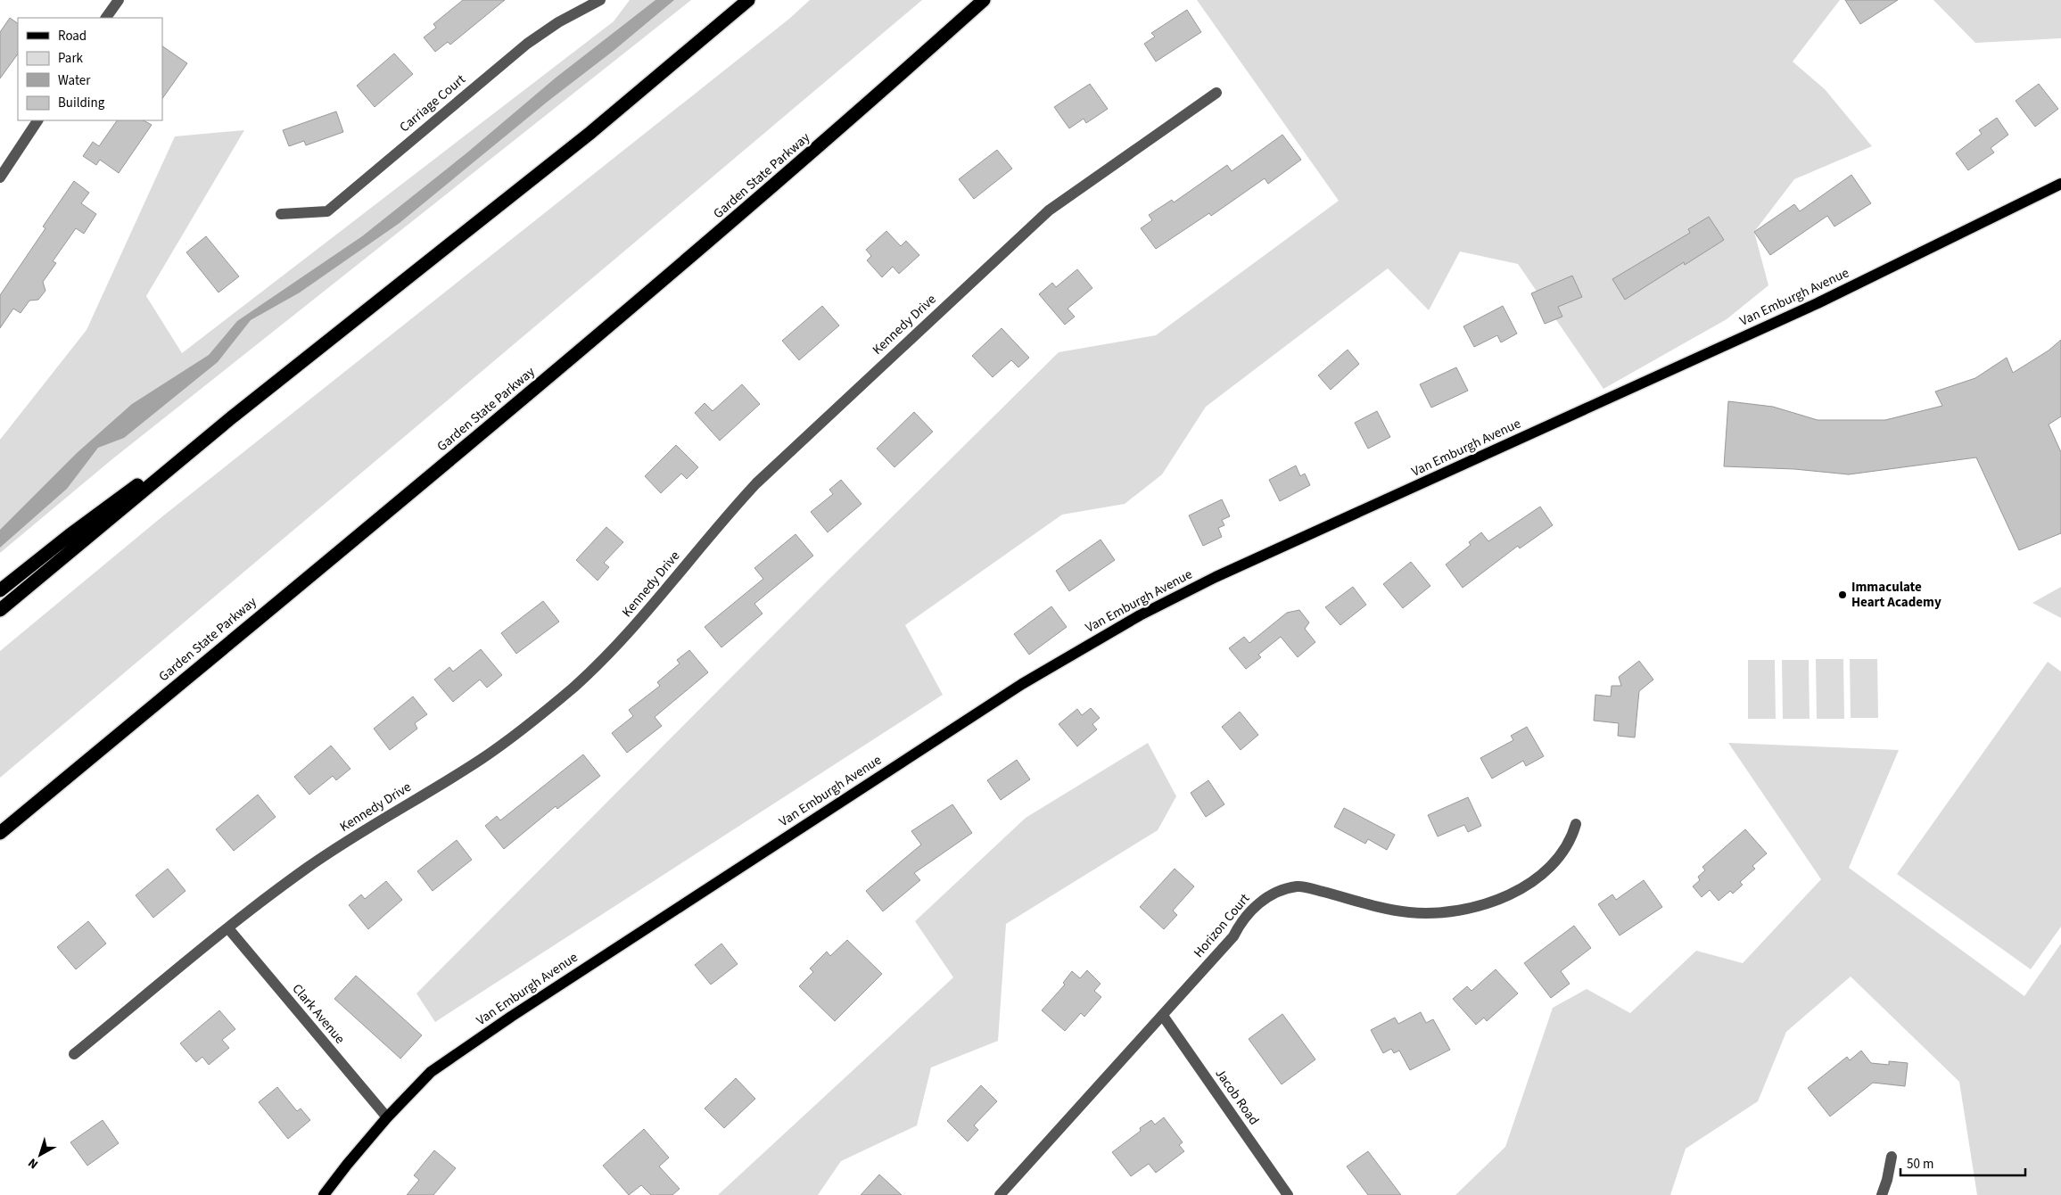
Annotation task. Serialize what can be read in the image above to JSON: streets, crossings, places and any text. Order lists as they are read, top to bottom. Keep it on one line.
{"streets":{"highway":["Garden State Parkway"],"main road":["Van Emburgh Avenue"],"street":["Carriage Court","Kennedy Drive","Horizon Court","Clark Avenue","Jacob Road"]},"crossings":[["Van Emburgh Avenue","Clark Avenue"],["Kennedy Drive","Clark Avenue"],["Horizon Court","Jacob Road"]],"places":["Immaculate Heart Academy"],"legend":["Road","Park","Water","Building"],"scale_bar":"50 m","north":"bottom left"}
